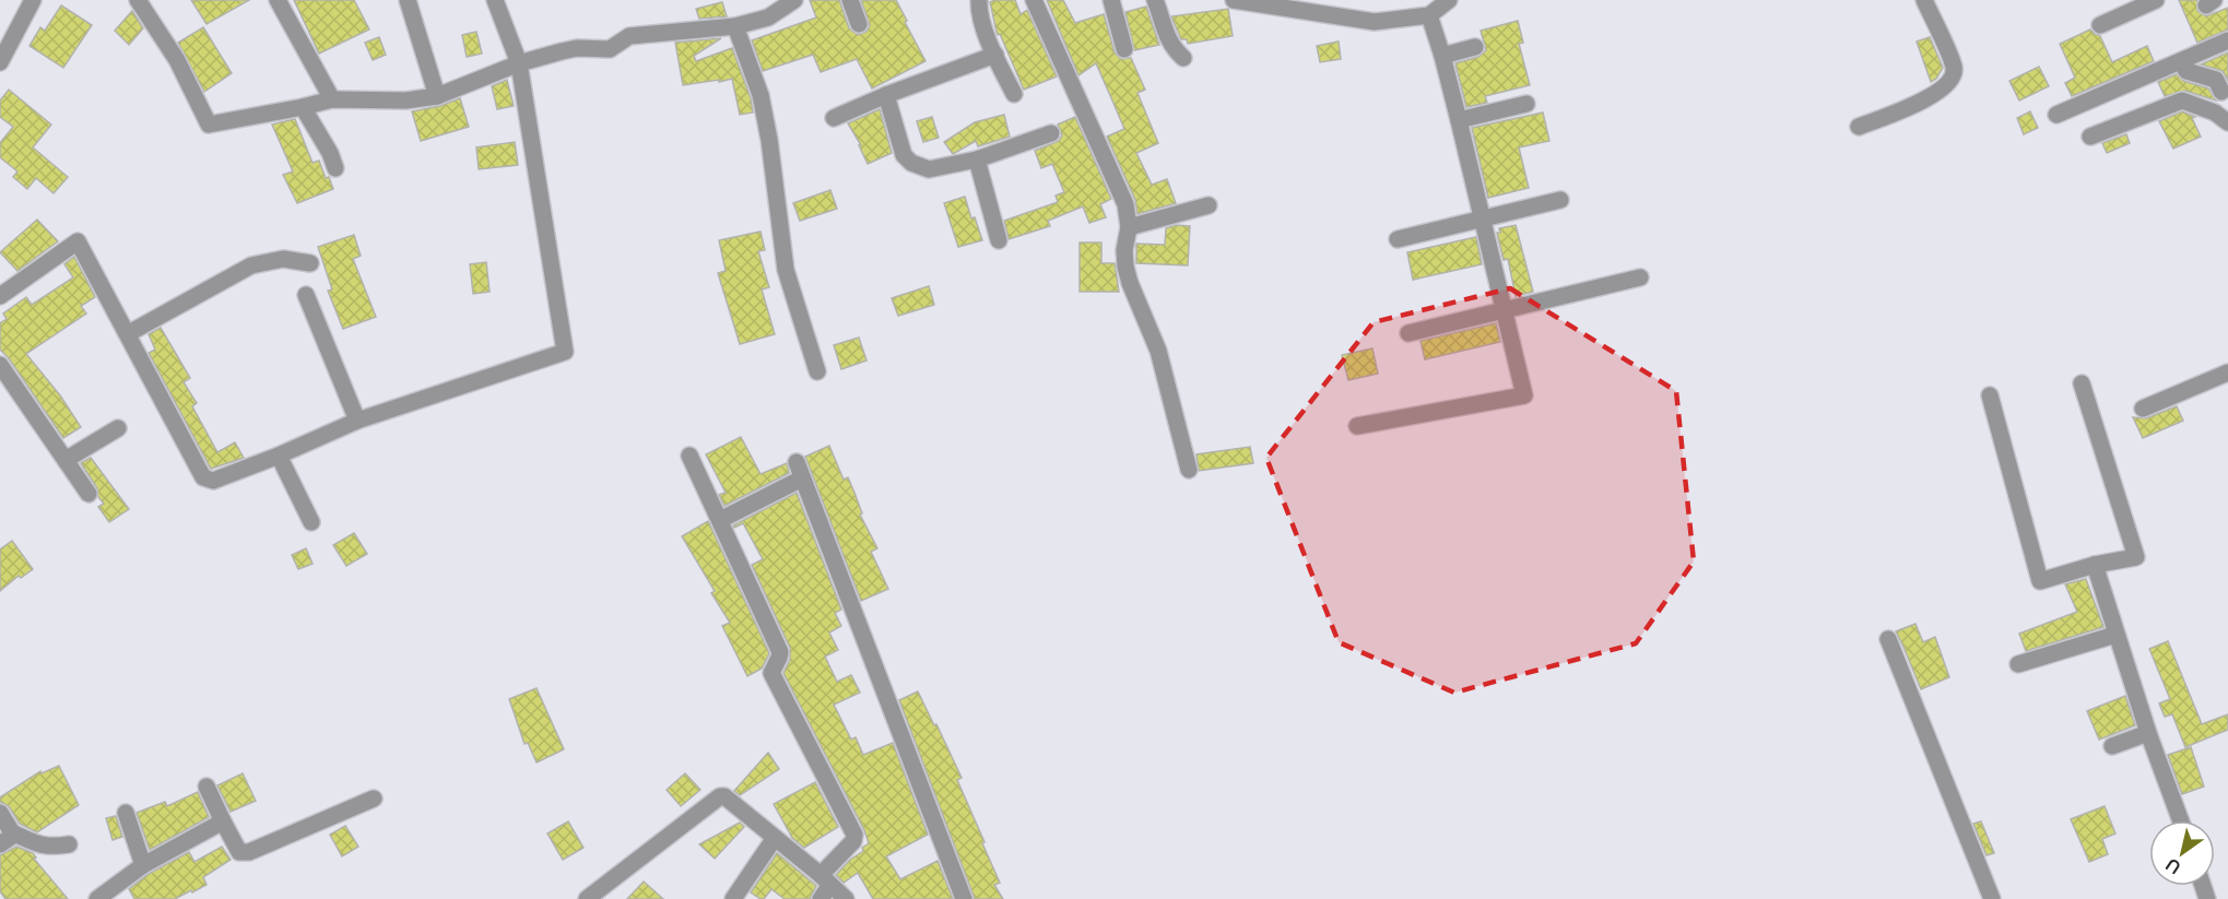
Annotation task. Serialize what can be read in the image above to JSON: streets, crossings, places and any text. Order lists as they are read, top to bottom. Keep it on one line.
{"north":"bottom left"}
